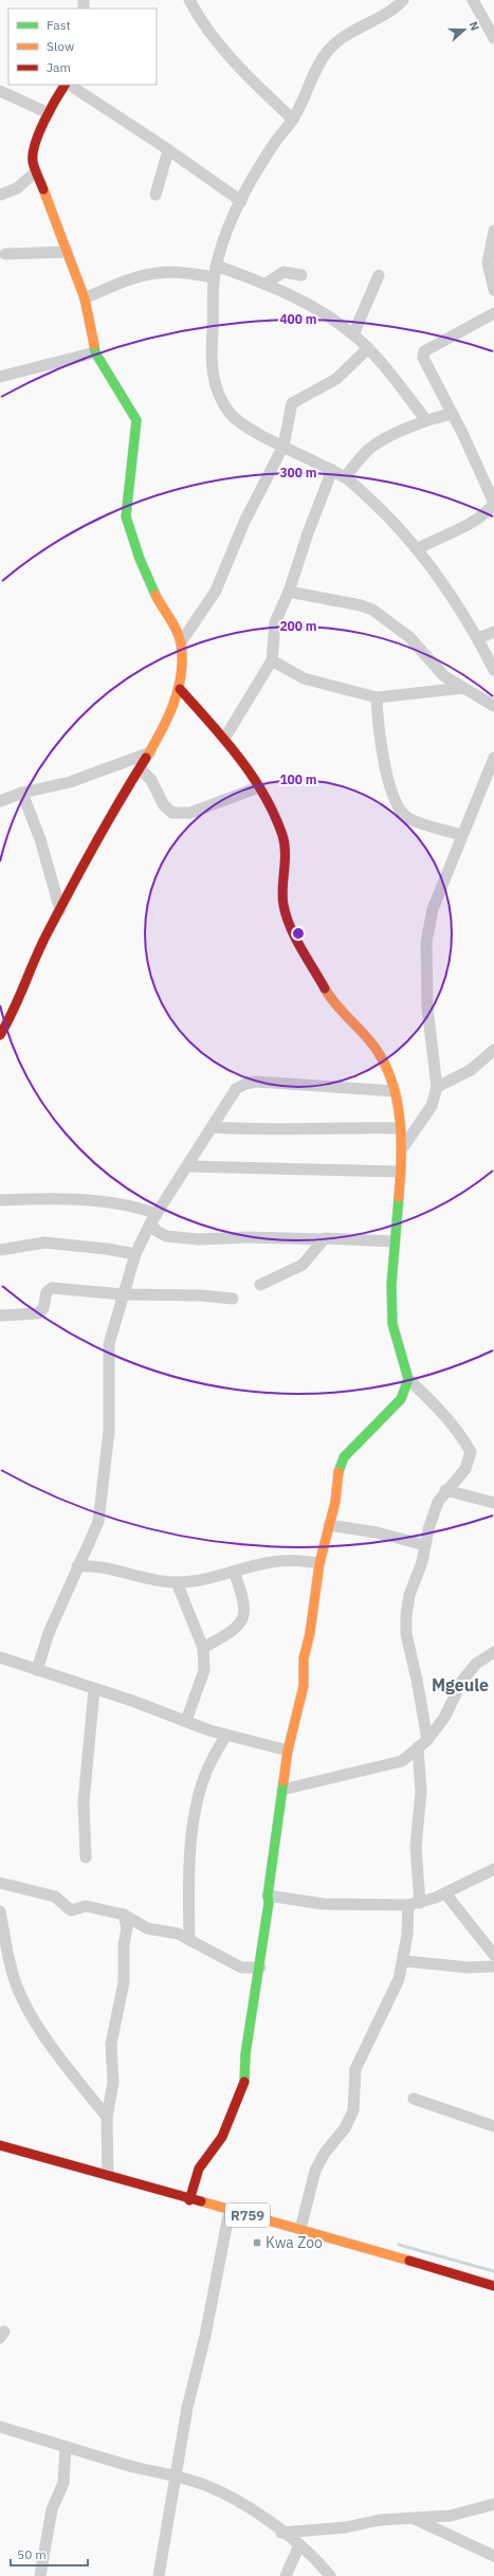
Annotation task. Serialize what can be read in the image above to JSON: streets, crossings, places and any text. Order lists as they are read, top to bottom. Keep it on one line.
{"streets":{"street":["R759"]},"districts":["Mgeule"],"places":{"transit":["Kwa Zoo"]},"legend":["Fast","Slow","Jam"],"scale_bar":"50 m","north":"right","rings":["400 m","300 m","200 m","100 m"]}
